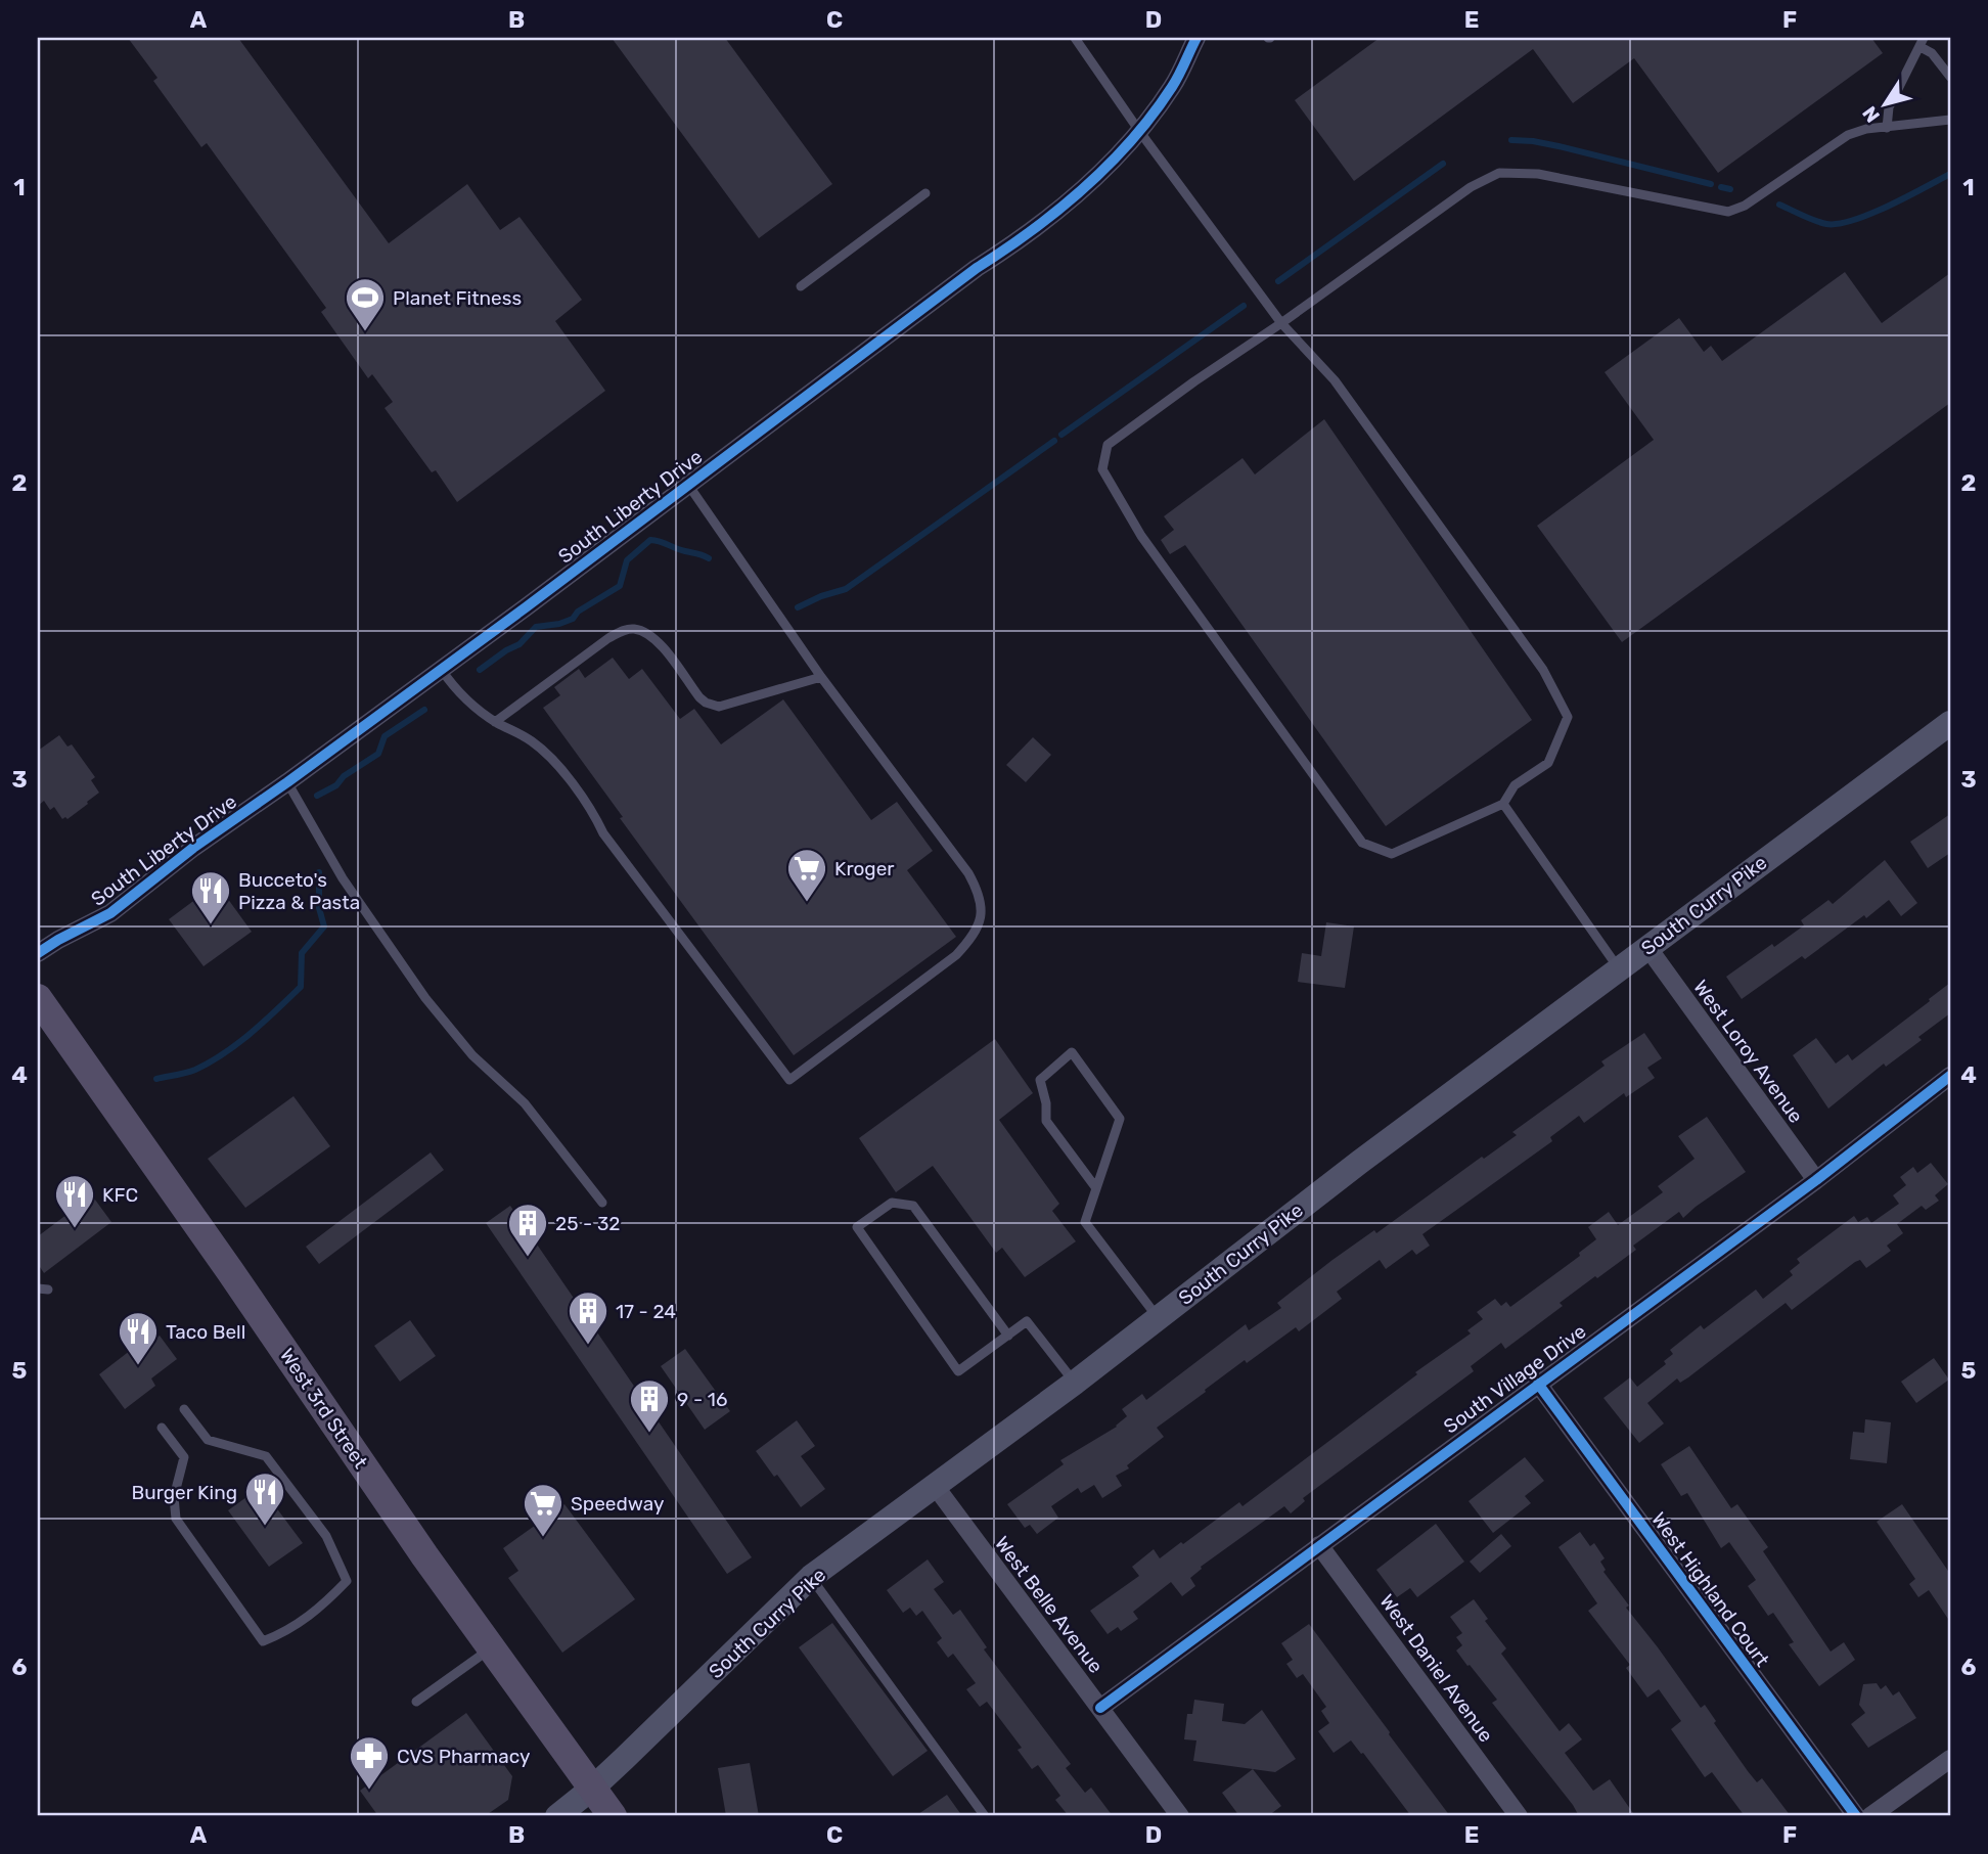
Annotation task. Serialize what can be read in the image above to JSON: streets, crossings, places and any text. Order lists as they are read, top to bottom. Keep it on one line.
{"streets":{"main road":["South Curry Pike","West 3rd Street"],"street":["South Liberty Drive","West Loroy Avenue","South Village Drive","West Highland Court","West Belle Avenue","West Daniel Avenue"]},"crossings":[["South Curry Pike","West Loroy Avenue"],["South Curry Pike","West 3rd Street"],["South Curry Pike","West Belle Avenue"],["West Loroy Avenue","South Village Drive"],["South Village Drive","West Highland Court"],["South Village Drive","West Belle Avenue"],["South Village Drive","West Daniel Avenue"]],"places":{"sports":["Planet Fitness"],"supermarket":["Kroger","Speedway"],"restaurant":["Bucceto's Pizza & Pasta","KFC","Taco Bell","Burger King"],"building":["25 - 32","17 - 24","9 - 16"],"pharmacy":["CVS Pharmacy"]},"north":"bottom left","grid":{"columns":["A","B","C","D","E","F"],"rows":["1","2","3","4","5","6"]}}
